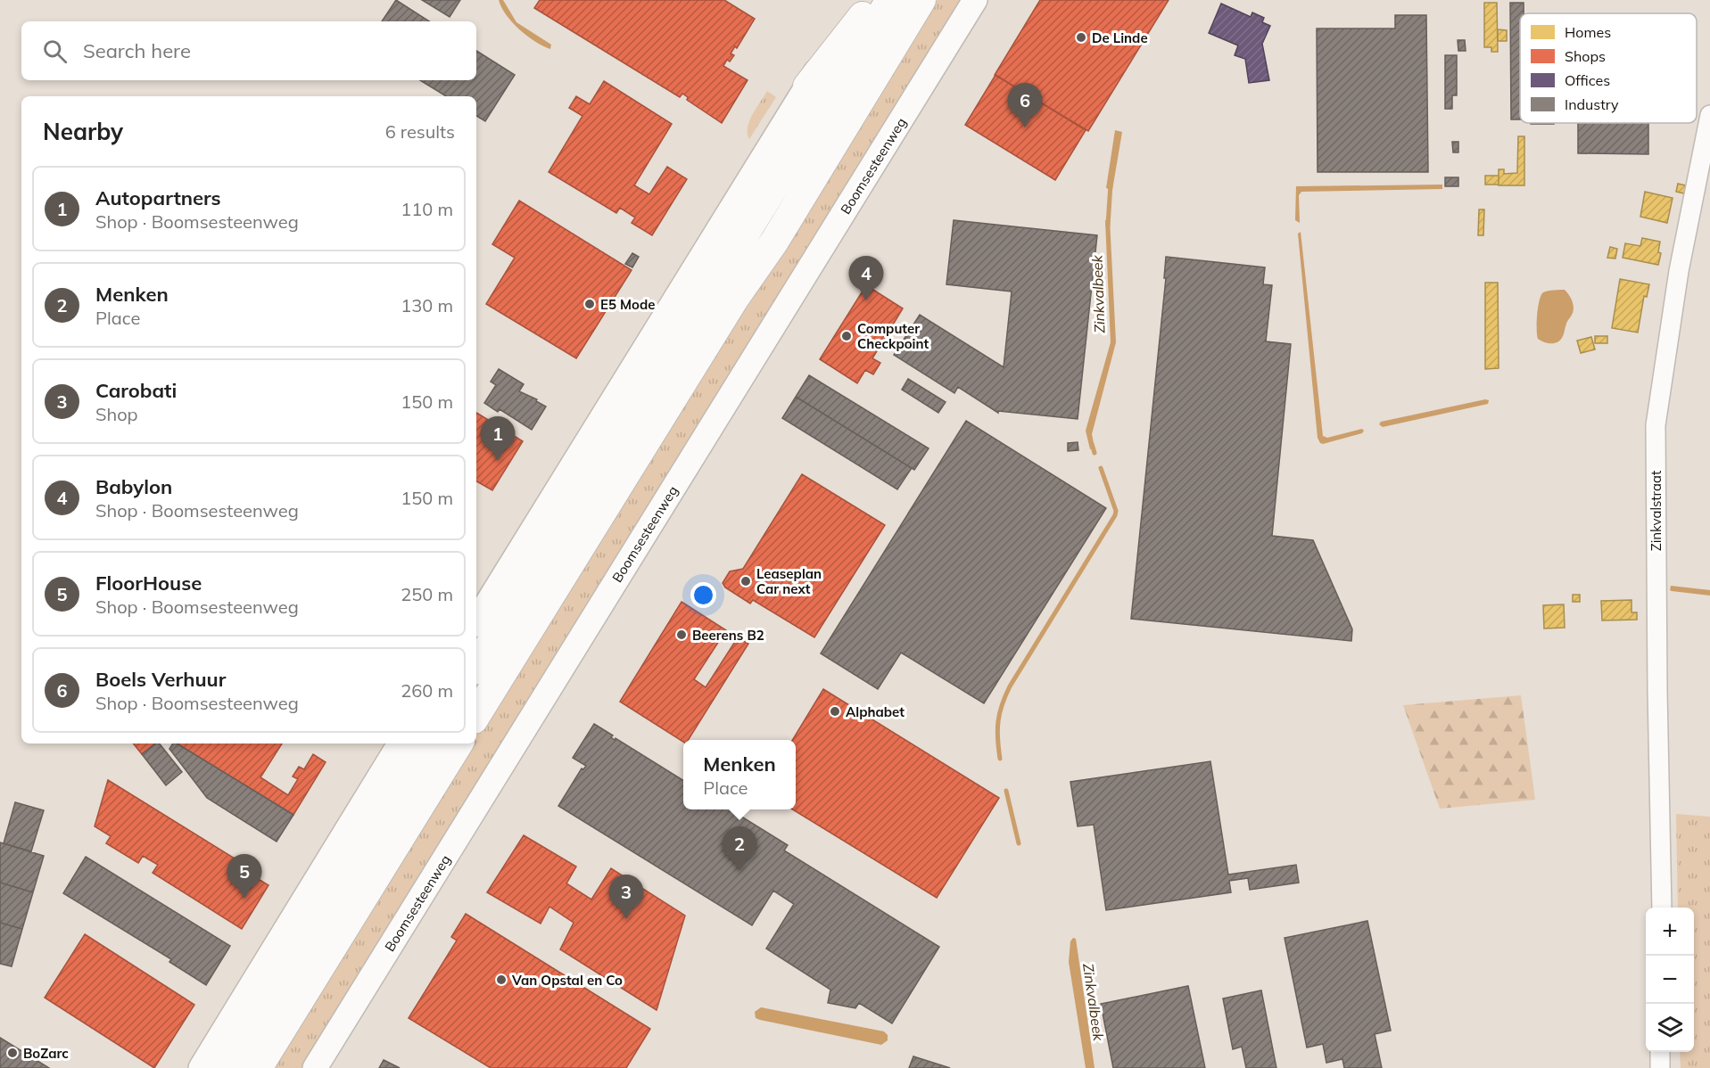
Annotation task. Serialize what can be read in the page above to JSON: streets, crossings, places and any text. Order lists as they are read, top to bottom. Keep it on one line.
{"streets":{"main road":["Boomsesteenweg"],"street":["Zinkvalstraat"]},"water":["Zinkvalbeek"],"places":["De Linde","E5 Mode","Computer Checkpoint","Leaseplan Car next","Beerens B2","Alphabet","Van Opstal en Co","BoZarc"],"legend":["Homes","Shops","Offices","Industry"],"page":{"search":"Search here","pins":["6","4","1","2","5","3"],"heading":["Nearby","6 results"],"list":[{"mark":"1","name":"Autopartners","note":"Shop · Boomsesteenweg","value":"110 m"},{"mark":"2","name":"Menken","note":"Place","value":"130 m"},{"mark":"3","name":"Carobati","note":"Shop","value":"150 m"},{"mark":"4","name":"Babylon","note":"Shop · Boomsesteenweg","value":"150 m"},{"mark":"5","name":"FloorHouse","note":"Shop · Boomsesteenweg","value":"250 m"},{"mark":"6","name":"Boels Verhuur","note":"Shop · Boomsesteenweg","value":"260 m"}],"popup":["Menken","Place"],"map_buttons":["+","−"]}}
